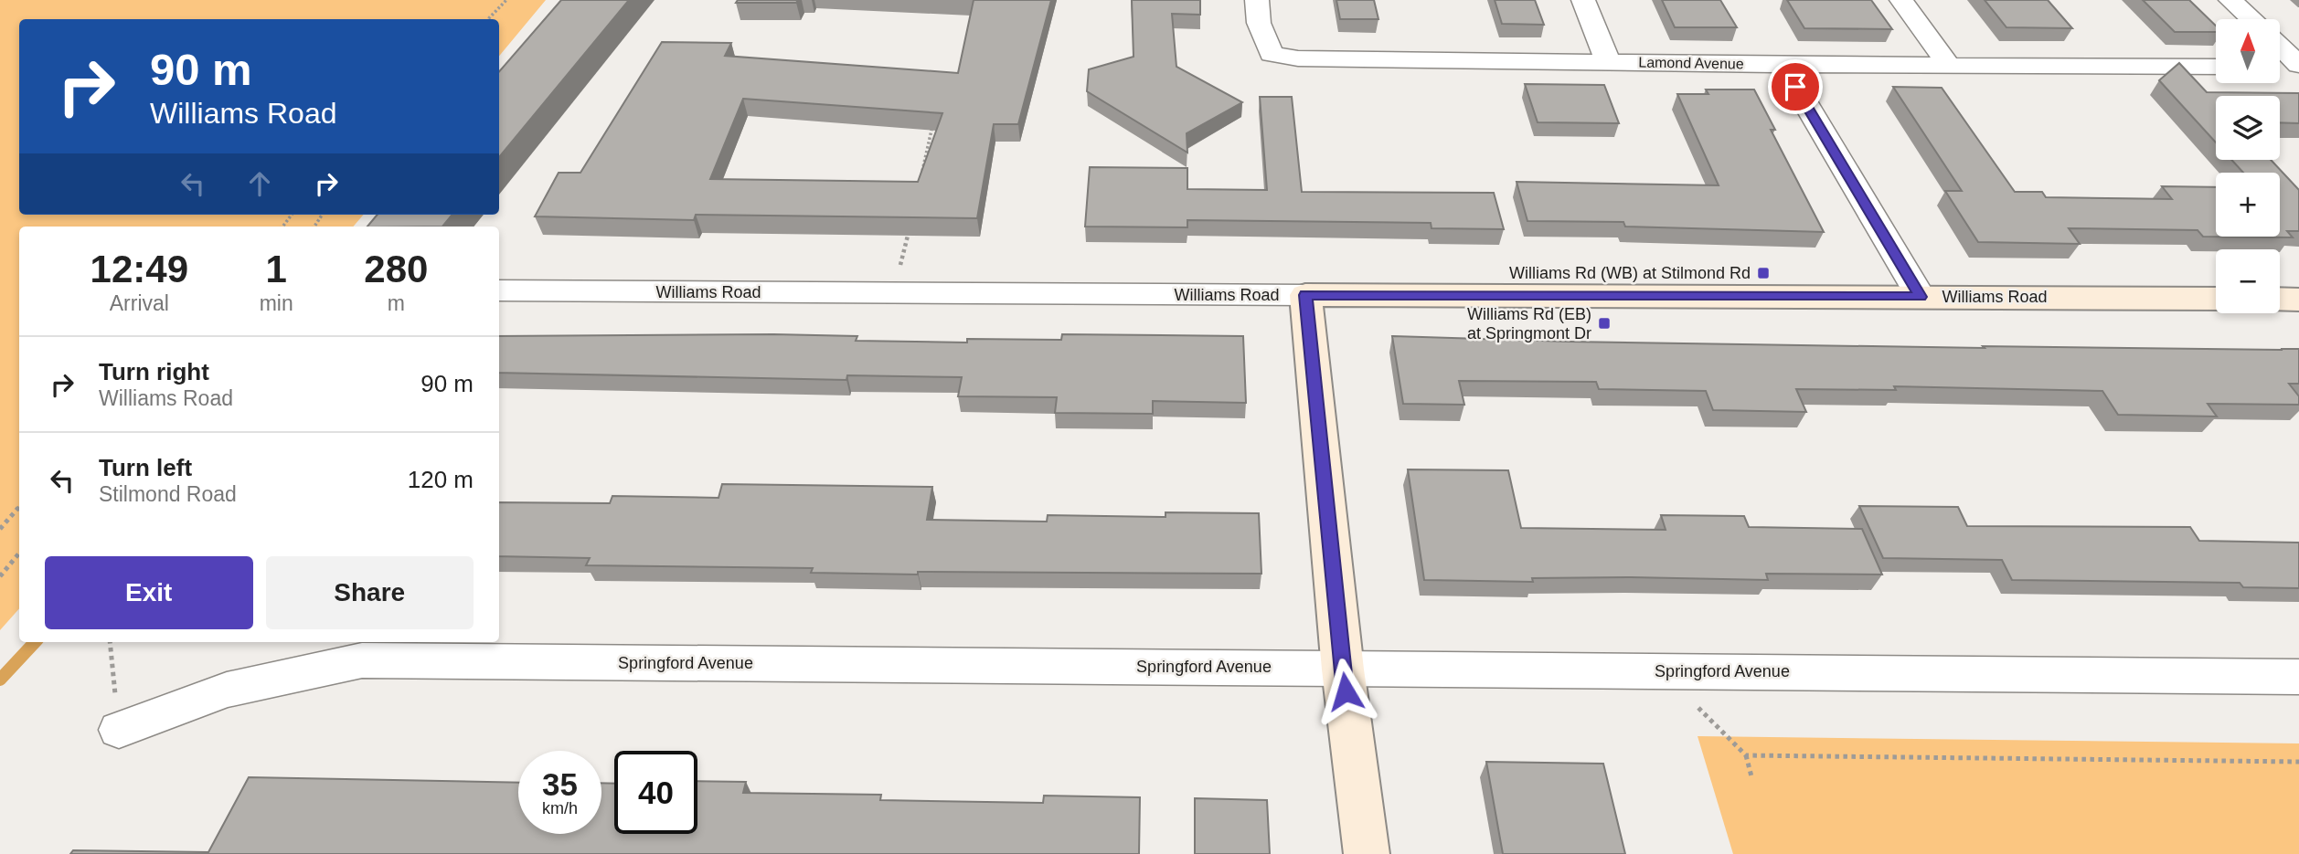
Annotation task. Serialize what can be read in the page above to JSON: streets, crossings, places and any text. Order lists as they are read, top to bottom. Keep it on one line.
{"streets":{"street":["Lamond Avenue","Williams Road","Springford Avenue"]},"places":{"transit":["Williams Rd (WB) at Stilmond Rd","Williams Rd (EB) at Springmont Dr"]},"north":"top","page":{"map_buttons":["+","−"],"turn":["90 m","Williams Road"],"eta":["12:49","Arrival","1","min","280","m"],"list":[{"name":"Turn right","note":"Williams Road","value":"90 m"},{"name":"Turn left","note":"Stilmond Road","value":"120 m"}],"buttons":["Exit","Share"],"speed":"35 km/h","limit":"40"}}
